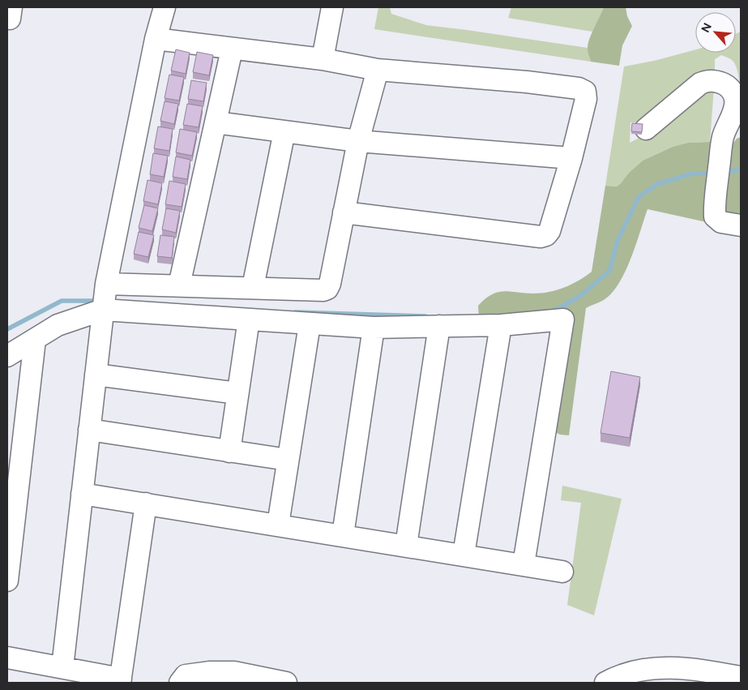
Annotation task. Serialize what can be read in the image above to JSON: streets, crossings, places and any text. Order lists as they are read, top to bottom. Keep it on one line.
{"north":"top left"}
